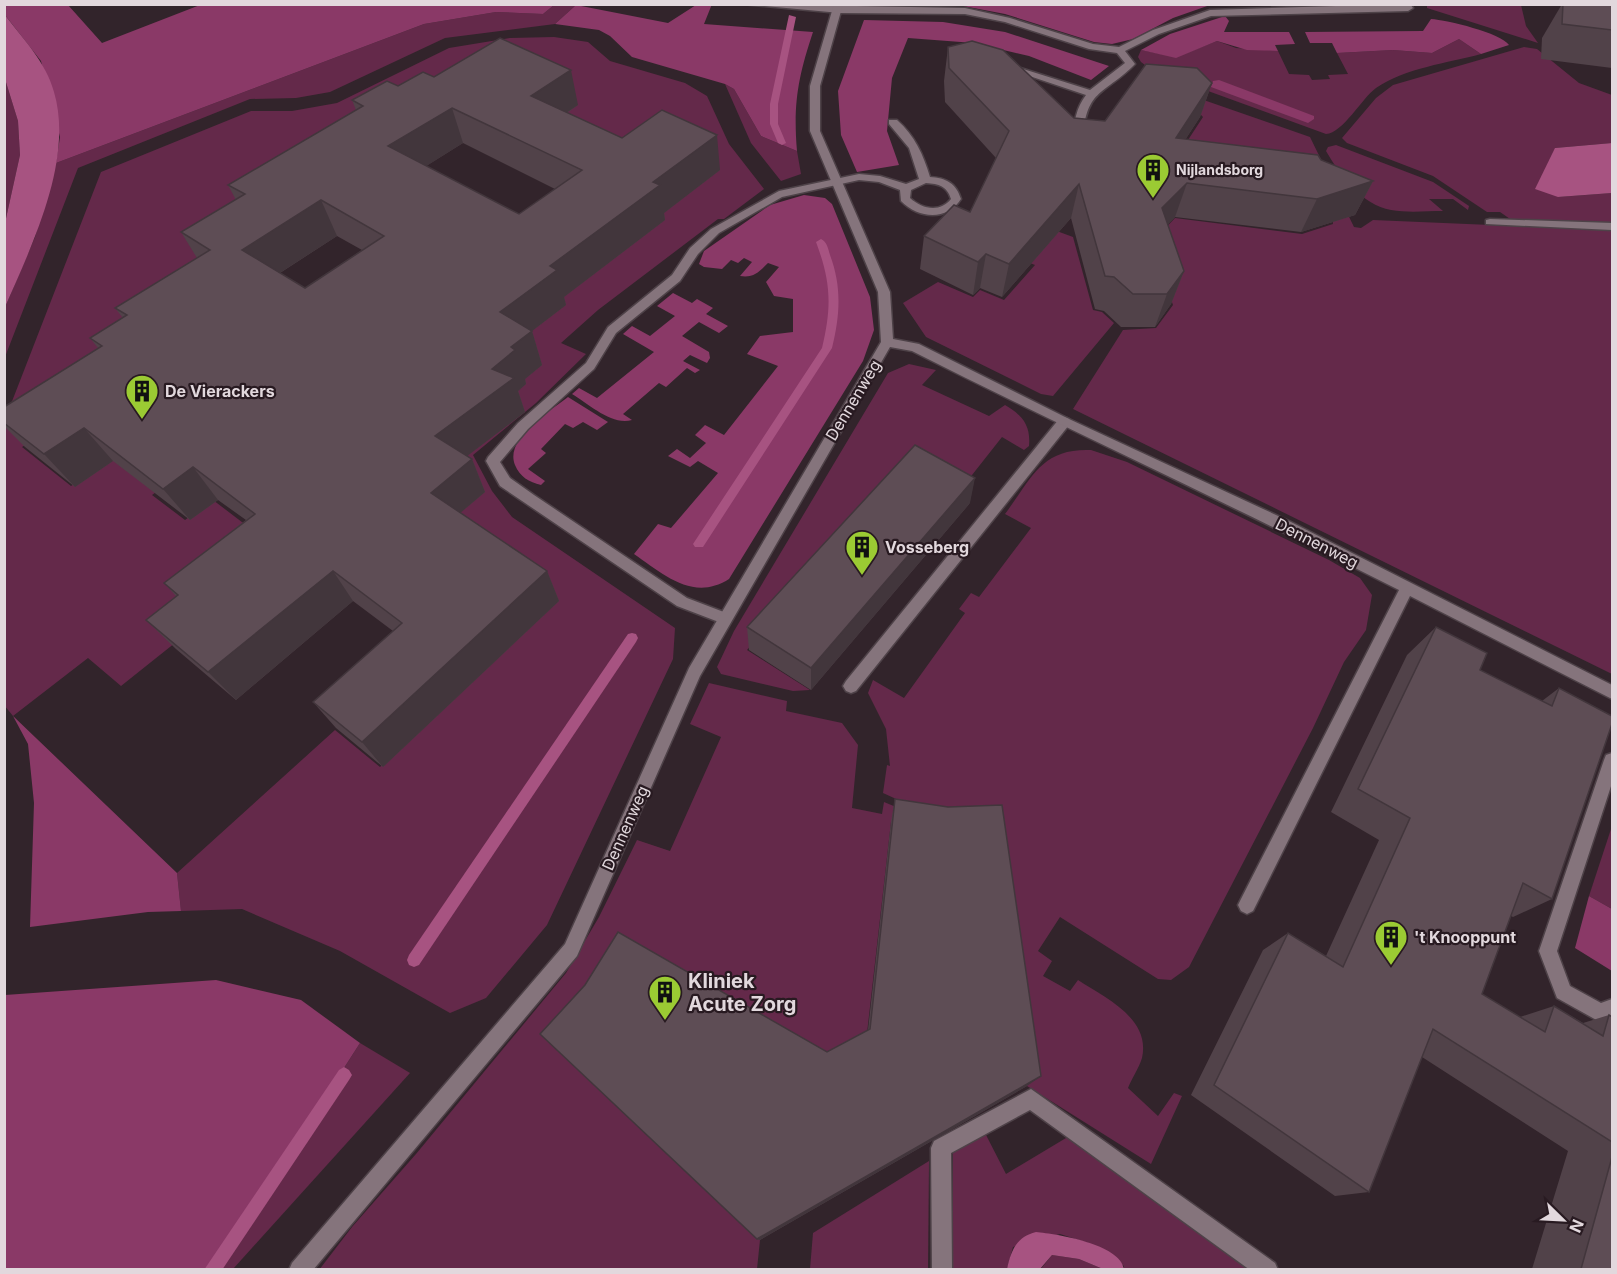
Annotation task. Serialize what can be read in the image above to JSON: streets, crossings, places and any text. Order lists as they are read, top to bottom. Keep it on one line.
{"streets":{"street":["Dennenweg"]},"places":{"building":["Nijlandsborg","De Vierackers","Vosseberg","'t Knooppunt","Kliniek Acute Zorg"]},"north":"bottom right"}
